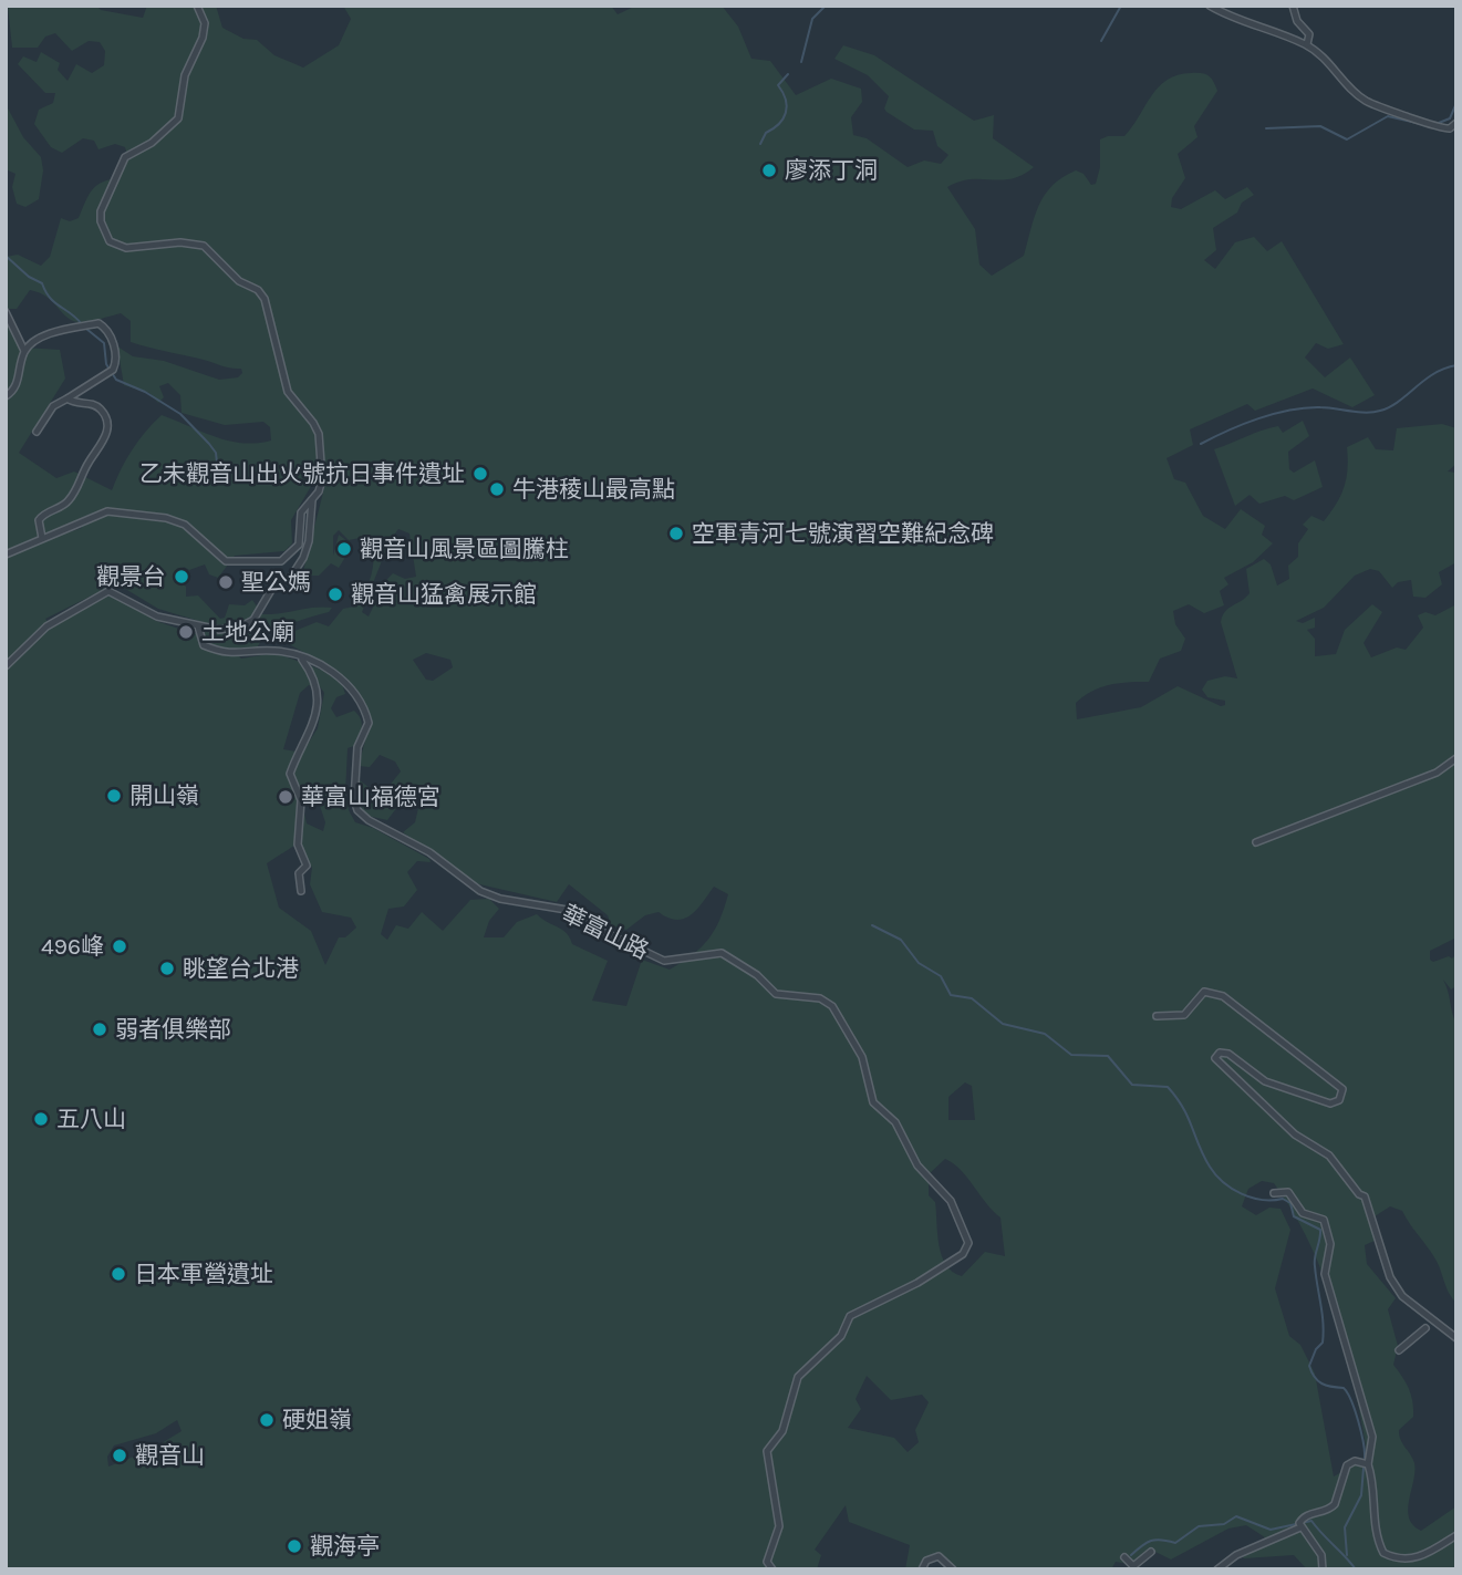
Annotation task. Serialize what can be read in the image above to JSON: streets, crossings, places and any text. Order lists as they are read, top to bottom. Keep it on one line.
{"streets":{"street":["華富山路"]},"places":["廖添丁洞","乙未觀音山出火號抗日事件遺址","牛港稜山最高點","空軍青河七號演習空難紀念碑","觀音山風景區圖騰柱","觀景台","聖公媽","觀音山猛禽展示館","土地公廟","開山嶺","華富山福德宮","496峰","眺望台北港","弱者俱樂部","五八山","日本軍營遺址","硬姐嶺","觀音山","觀海亭"]}
